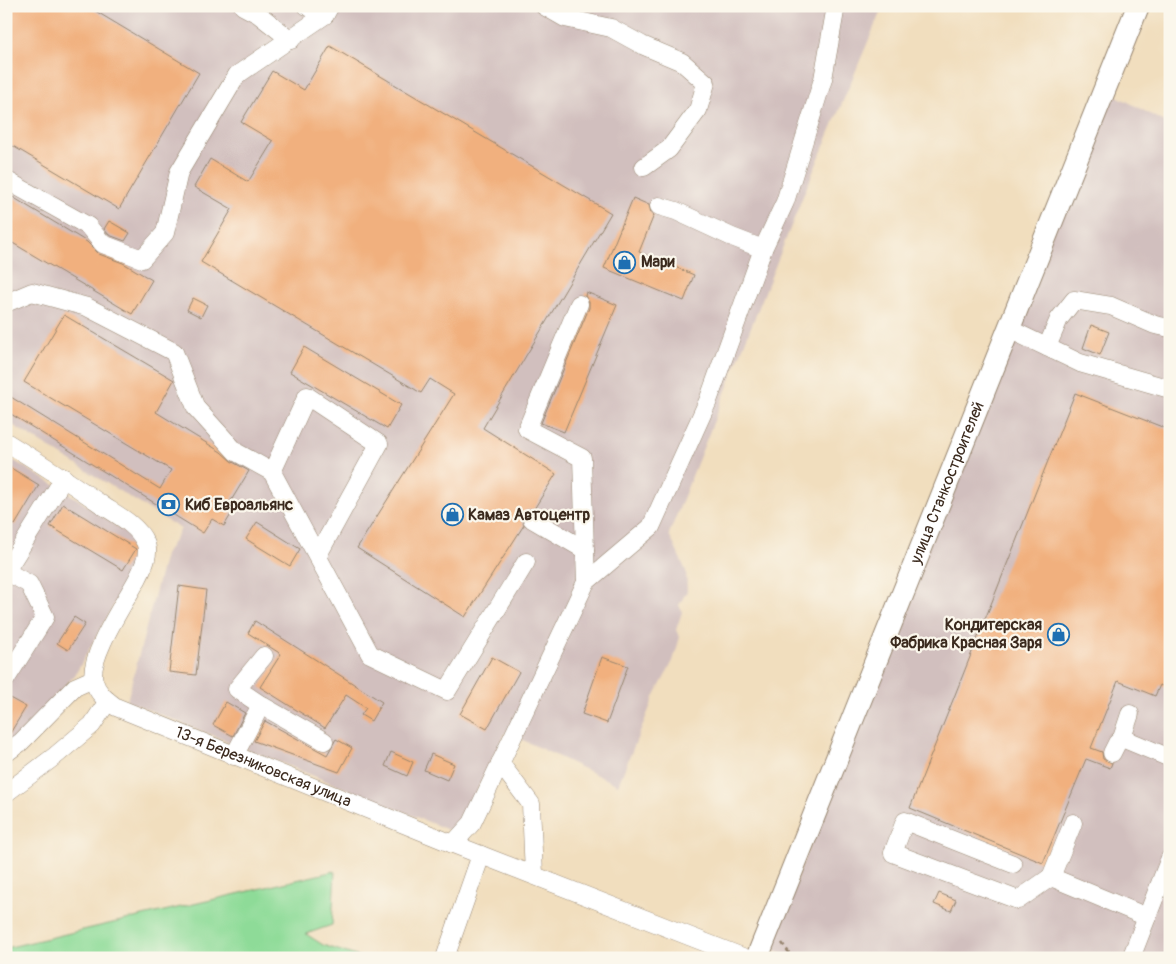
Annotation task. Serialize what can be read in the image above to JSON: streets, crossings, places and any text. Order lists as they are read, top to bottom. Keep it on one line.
{"streets":{"main road":["улица Станкостроителей"],"street":["13-я Березниковская улица"]},"places":{"shop":["Мари","Камаз Автоцентр","Кондитерская Фабрика Красная Заря"],"bank":["Киб Евроальянс"]}}
